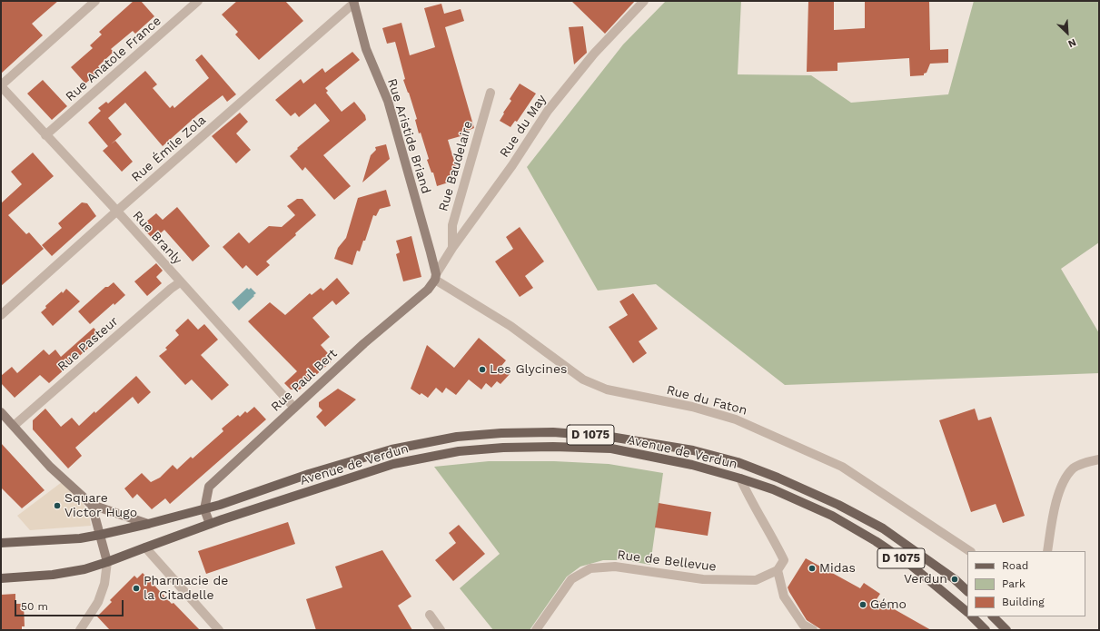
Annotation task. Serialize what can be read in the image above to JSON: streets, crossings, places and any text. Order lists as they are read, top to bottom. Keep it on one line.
{"streets":{"main road":["Rue Aristide Briand","Rue Paul Bert","D 1075","Avenue de Verdun"],"street":["Rue Anatole France","Rue du May","Rue Émile Zola","Rue Baudelaire","Rue Branly","Rue Pasteur","Rue du Faton","Rue de Bellevue"]},"crossings":[["Rue Anatole France","Rue Branly"],["Rue du May","Rue Aristide Briand"],["Rue du May","Rue Baudelaire"],["Rue du May","Rue Paul Bert"],["Rue du May","Rue du Faton"],["Rue Aristide Briand","Rue Émile Zola"],["Rue Aristide Briand","Rue Paul Bert"],["Rue Aristide Briand","Rue du Faton"],["Rue Émile Zola","Rue Branly"],["Rue Branly","Rue Pasteur"],["Rue Branly","Rue Paul Bert"],["Rue Paul Bert","Rue du Faton"],["Rue Paul Bert","Avenue de Verdun"]],"places":["Les Glycines","Square Victor Hugo","Midas","Verdun","Pharmacie de la Citadelle","Gémo"],"legend":["Road","Park","Building"],"scale_bar":"50 m","north":"bottom right"}
